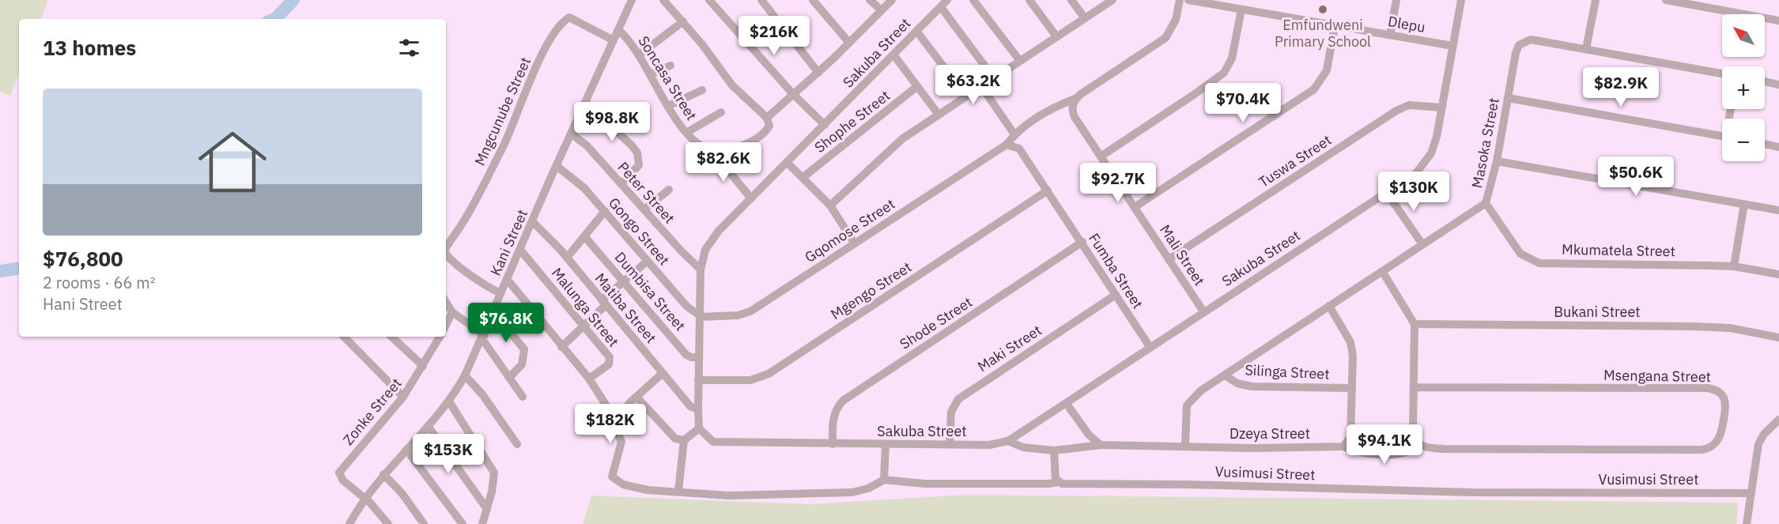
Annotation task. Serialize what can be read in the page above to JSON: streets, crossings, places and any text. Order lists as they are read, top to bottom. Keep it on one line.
{"streets":{"street":["Dlepu","Sakuba Street","Soncasa Street","Mngcunube Street","Shophe Street","Masoka Street","Tuswa Street","Peter Street","Gqomose Street","Gongo Street","Kani Street","Mkumatela Street","Mali Street","Fumba Street","Mgengo Street","Dumbisa Street","Malunga Street","Matiba Street","Bukani Street","Shode Street","Maki Street","Silinga Street","Msengana Street","Zonke Street","Dzeya Street","Vusimusi Street"]},"crossings":[["Dlepu","Sakuba Street"],["Sakuba Street","Tuswa Street"],["Sakuba Street","Peter Street"],["Sakuba Street","Gqomose Street"],["Sakuba Street","Gongo Street"],["Sakuba Street","Mali Street"],["Sakuba Street","Fumba Street"],["Sakuba Street","Mgengo Street"],["Sakuba Street","Dumbisa Street"],["Sakuba Street","Matiba Street"],["Sakuba Street","Shode Street"],["Sakuba Street","Maki Street"],["Soncasa Street","Kani Street"],["Mngcunube Street","Kani Street"],["Masoka Street","Mkumatela Street"],["Masoka Street","Silinga Street"],["Masoka Street","Dzeya Street"],["Tuswa Street","Mali Street"],["Peter Street","Kani Street"],["Gqomose Street","Gongo Street"],["Gqomose Street","Fumba Street"],["Gongo Street","Kani Street"],["Kani Street","Malunga Street"],["Kani Street","Matiba Street"],["Kani Street","Zonke Street"],["Fumba Street","Mgengo Street"],["Fumba Street","Shode Street"],["Fumba Street","Maki Street"],["Msengana Street","Dzeya Street"]],"places":["Emfundweni Primary School"],"north":"top left","page":{"map_buttons":["+","−"],"price":["$216K","$63.2K","$82.9K","$70.4K","$98.8K","$82.6K","$50.6K","$92.7K","$130K","$76.8K","$182K","$94.1K","$153K"],"heading":"13 homes","list":[{"name":"$76,800","note":"2 rooms · 66 m² · Hani Street"}]}}
